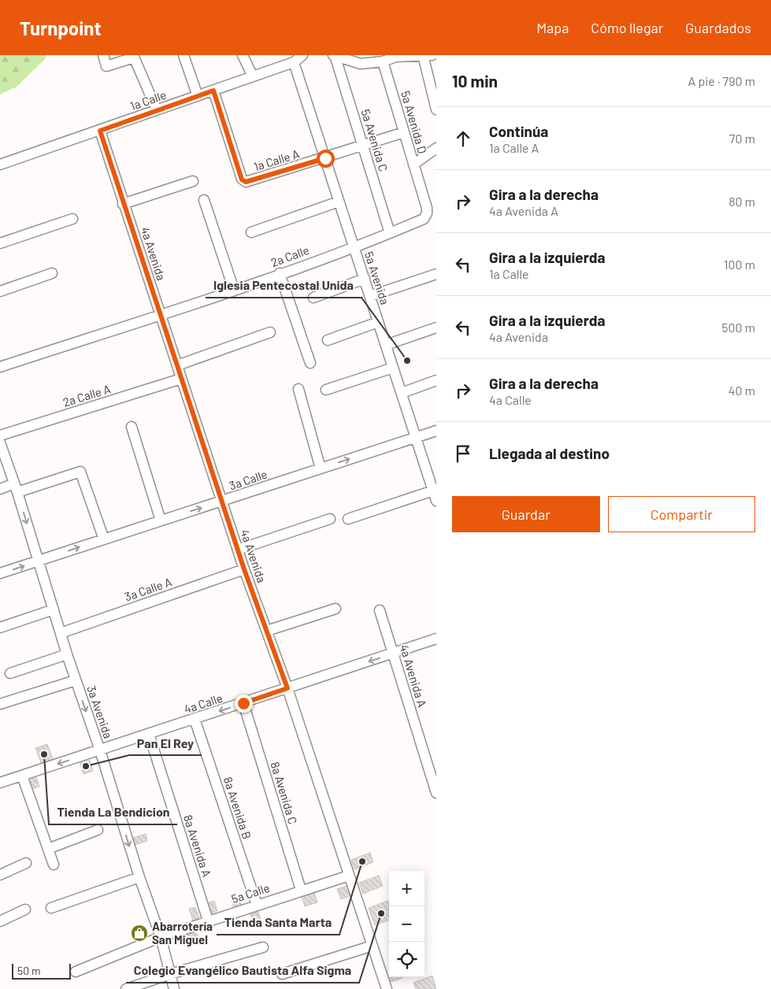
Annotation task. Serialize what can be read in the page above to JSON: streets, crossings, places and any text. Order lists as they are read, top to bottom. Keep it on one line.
{"streets":{"street":["1a Calle","5a Avenida D","5a Avenida C","1a Calle A","4a Avenida","2a Calle","5a Avenida","2a Calle A","3a Calle","3a Calle A","4a Avenida A","4a Calle","3a Avenida","8a Avenida C","8a Avenida B","8a Avenida A","5a Calle"]},"crossings":[["1a Calle","1a Calle A"],["1a Calle","4a Avenida"],["1a Calle","5a Avenida"],["5a Avenida D","1a Calle A"],["5a Avenida D","2a Calle"],["5a Avenida C","1a Calle A"],["5a Avenida C","2a Calle"],["1a Calle A","5a Avenida"],["4a Avenida","2a Calle"],["4a Avenida","2a Calle A"],["4a Avenida","3a Calle"],["4a Avenida","3a Calle A"],["4a Avenida","4a Calle"],["4a Avenida","5a Calle"],["2a Calle","5a Avenida"],["5a Avenida","3a Calle"],["3a Calle","3a Avenida"],["3a Calle A","3a Avenida"],["4a Avenida A","4a Calle"],["4a Calle","3a Avenida"],["4a Calle","8a Avenida C"],["4a Calle","8a Avenida B"],["4a Calle","8a Avenida A"],["3a Avenida","5a Calle"],["8a Avenida C","5a Calle"],["8a Avenida B","5a Calle"],["8a Avenida A","5a Calle"]],"places":{"other":["Iglesia Pentecostal Unida","Tienda La Bendicion","Pan El Rey","Tienda Santa Marta","Colegio Evangélico Bautista Alfa Sigma"],"shop":["Abarrotería San Miguel"]},"scale_bar":"50 m","page":{"header":"Turnpoint","nav":["Mapa","Cómo llegar","Guardados"],"heading":["10 min","A pie · 790 m"],"list":[["Continúa","1a Calle A","70 m"],["Gira a la derecha","4a Avenida A","80 m"],["Gira a la izquierda","1a Calle","100 m"],["Gira a la izquierda","4a Avenida","500 m"],["Gira a la derecha","4a Calle","40 m"],"Llegada al destino"],"buttons":["Guardar","Compartir"],"map_buttons":["+","−"],"scale":"50 m"}}
